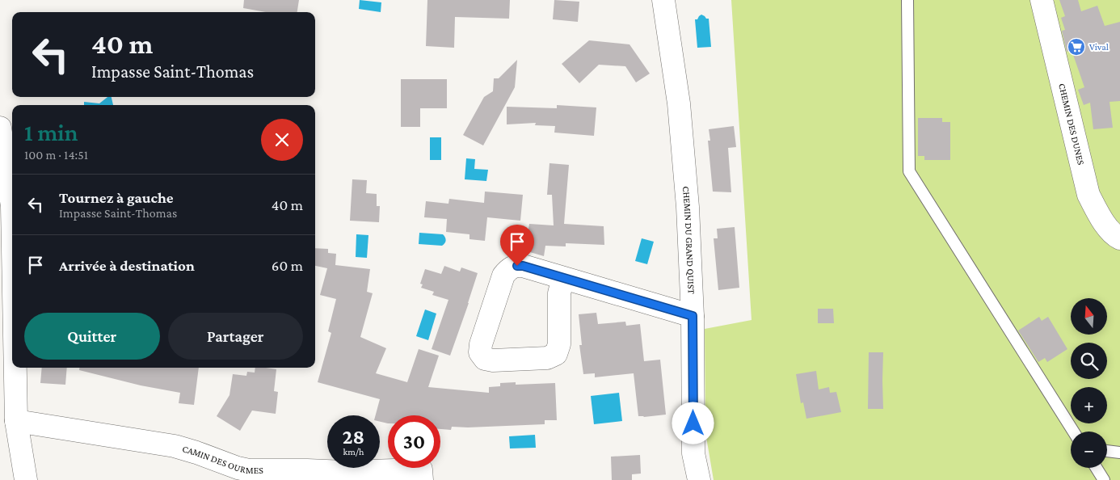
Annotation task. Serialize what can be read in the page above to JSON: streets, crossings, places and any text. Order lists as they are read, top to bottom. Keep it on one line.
{"streets":{"street":["CHEMIN DES DUNES","CHEMIN DU GRAND QUIST","CAMIN DES OURMES"]},"places":{"supermarket":["Vival"]},"north":"top","page":{"turn":["40 m","Impasse Saint-Thomas"],"heading":["1 min","100 m · 14:51"],"list":[{"name":"Tournez à gauche","note":"Impasse Saint-Thomas","value":"40 m"},{"name":"Arrivée à destination","value":"60 m"}],"map_buttons":["+","−"],"buttons":["Quitter","Partager"],"speed":"28 km/h","limit":"30"}}
